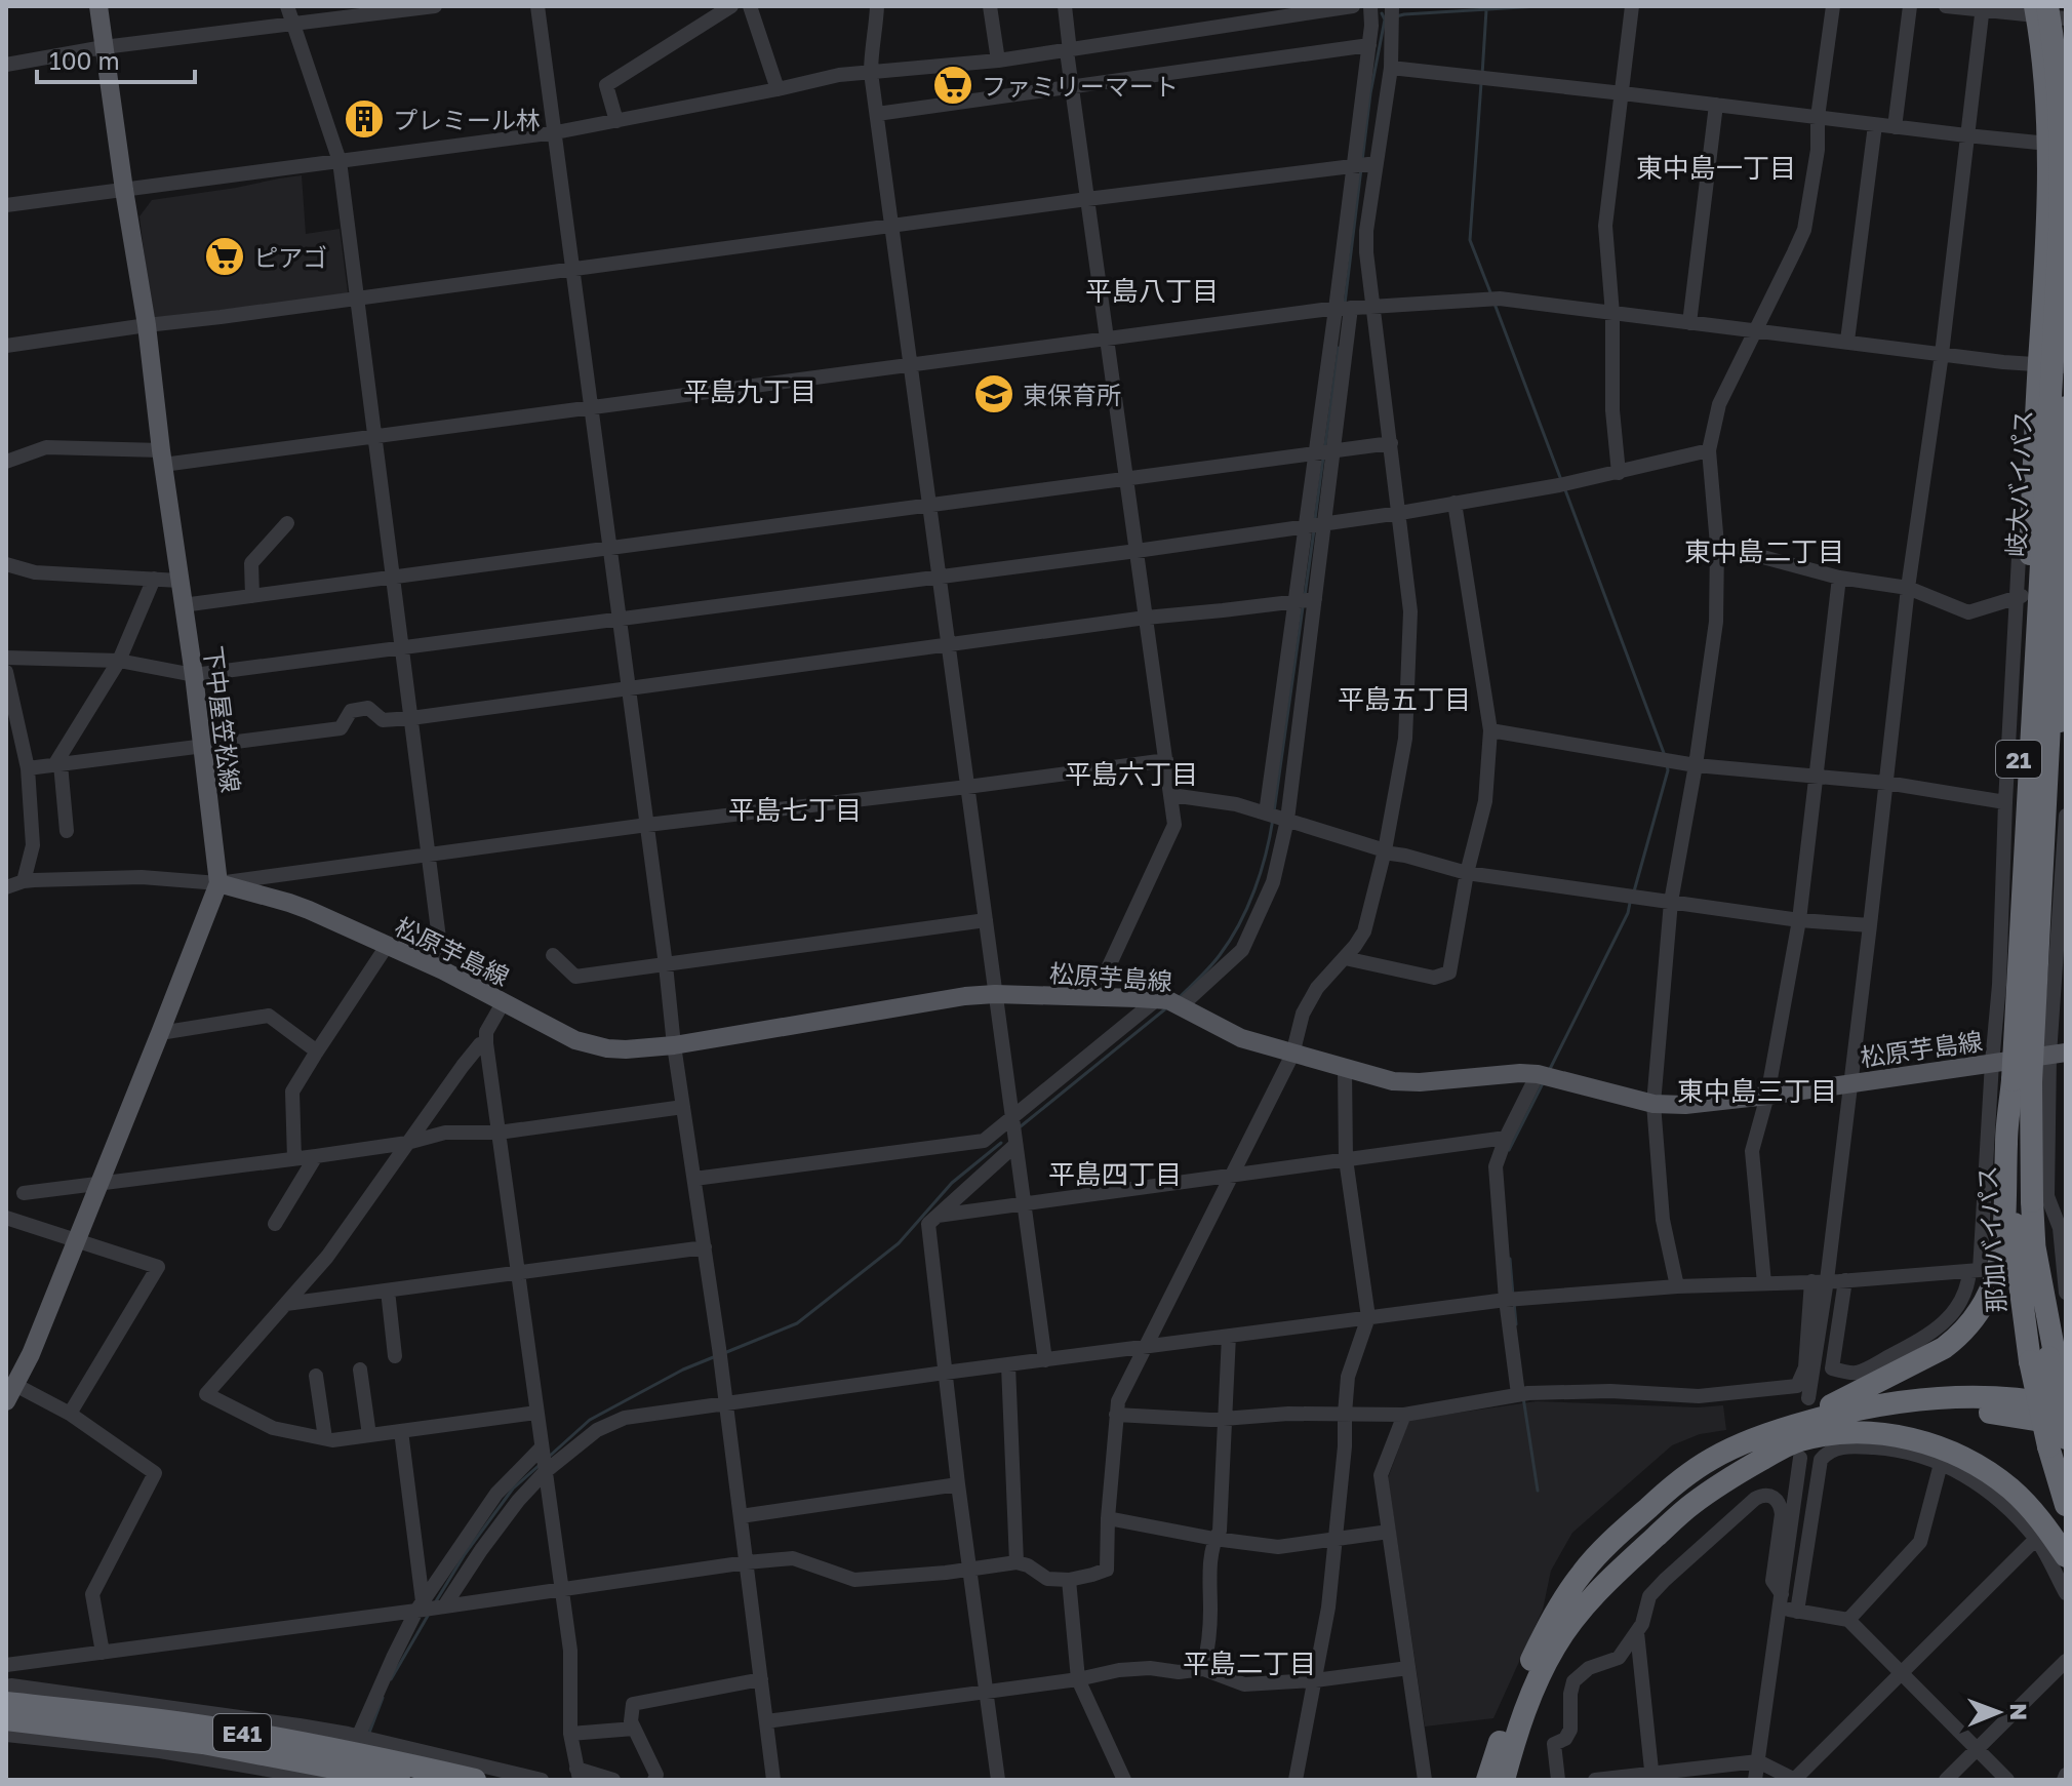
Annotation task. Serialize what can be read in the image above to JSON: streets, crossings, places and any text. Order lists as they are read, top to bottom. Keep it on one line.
{"streets":{"highway":["岐大バイパス","21","那加バイパス","E41"],"main road":["下中屋笠松線","松原芋島線"]},"crossings":[["岐大バイパス","21"],["岐大バイパス","那加バイパス"],["下中屋笠松線","松原芋島線"],["21","那加バイパス"]],"districts":["東中島一丁目","平島八丁目","平島九丁目","東中島二丁目","平島五丁目","平島六丁目","平島七丁目","東中島三丁目","平島四丁目","平島二丁目"],"places":{"supermarket":["ファミリーマート","ピアゴ"],"building":["プレミール林"],"school or university":["東保育所"]},"scale_bar":"100 m","north":"right"}
